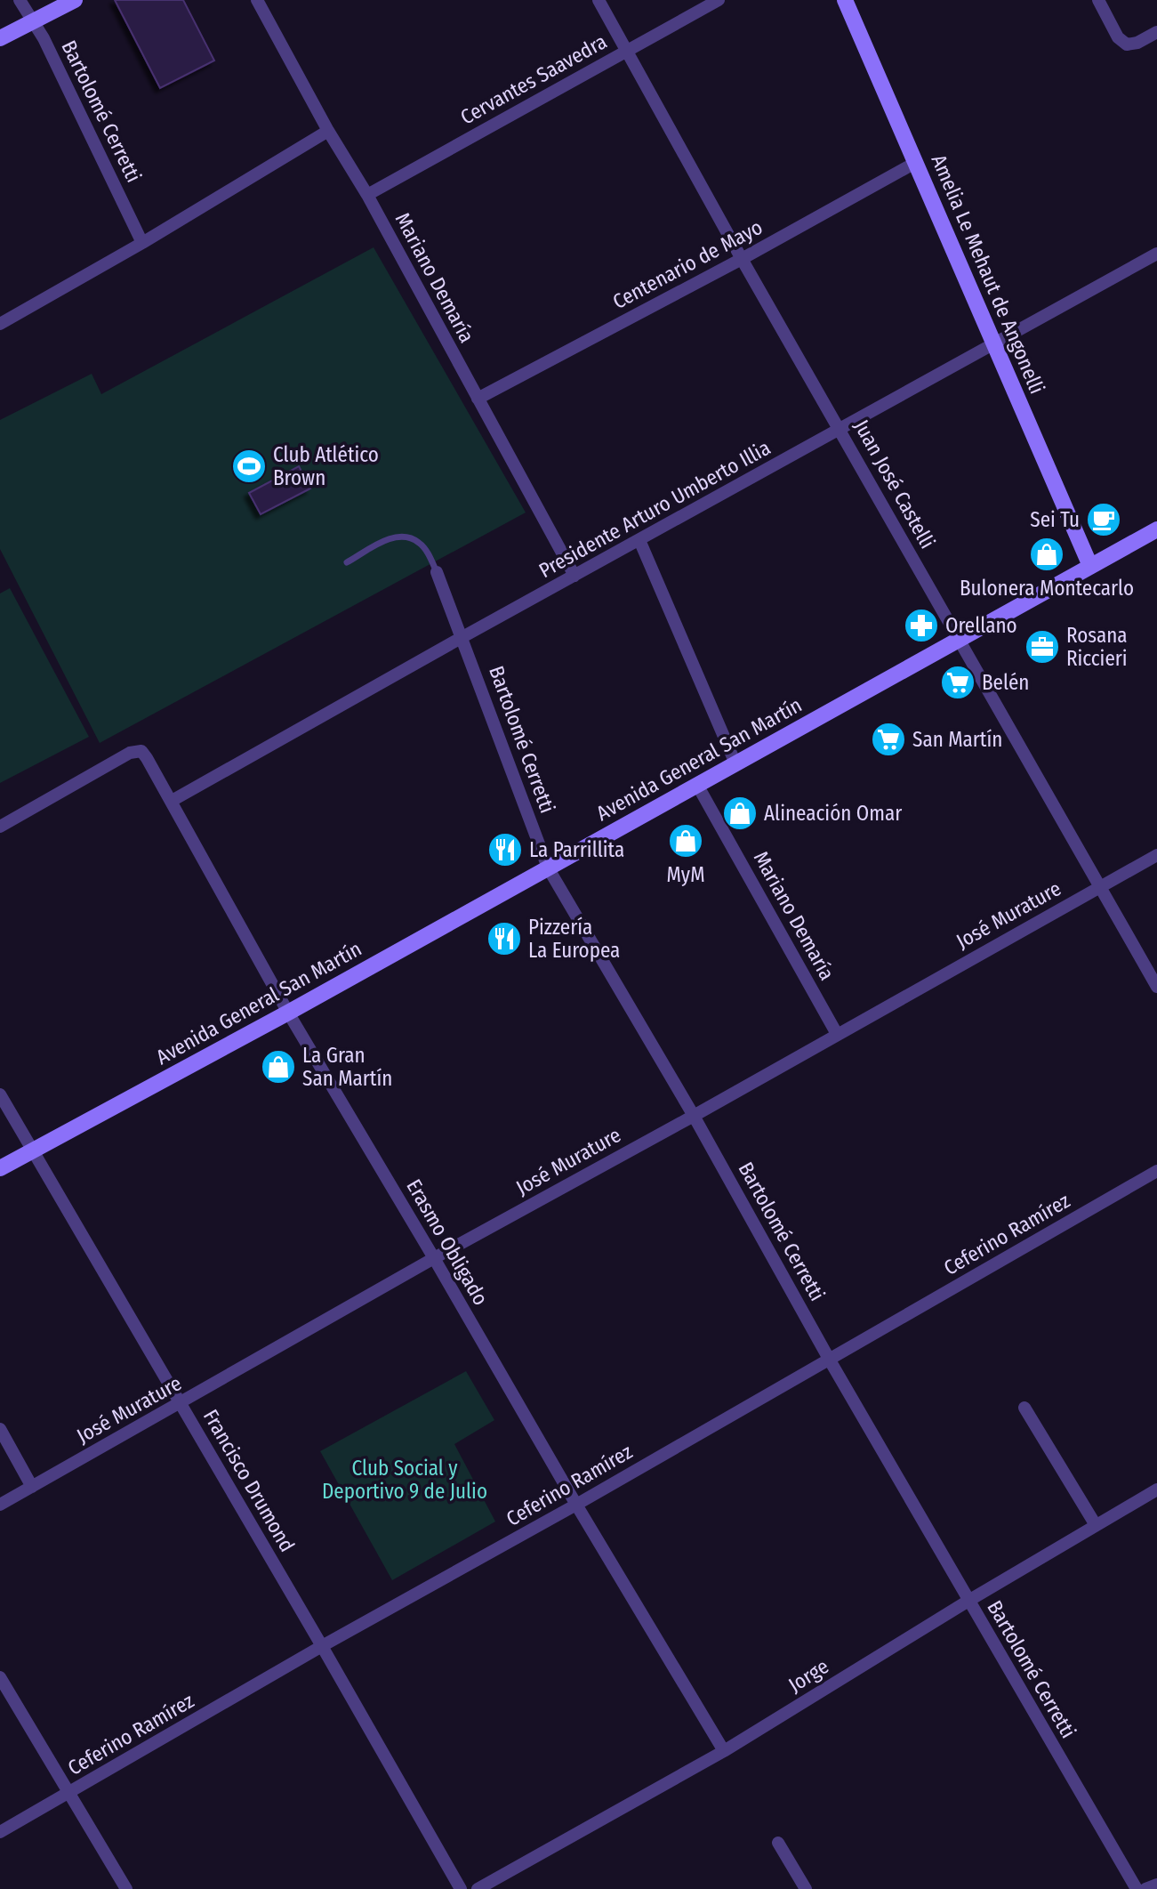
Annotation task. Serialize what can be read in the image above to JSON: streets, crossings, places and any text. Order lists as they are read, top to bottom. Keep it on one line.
{"streets":{"main road":["Amelia Le Mehaut de Angonelli","Avenida General San Martín"],"street":["Cervantes Saavedra","Bartolomé Cerretti","Centenario de Mayo","Mariano Demaría","Juan José Castelli","Presidente Arturo Umberto Illia","José Murature","Ceferino Ramírez","Erasmo Obligado","Francisco Drumond","Jorge"]},"crossings":[["Cervantes Saavedra","Mariano Demaría"],["Cervantes Saavedra","Juan José Castelli"],["Bartolomé Cerretti","Presidente Arturo Umberto Illia"],["Bartolomé Cerretti","Avenida General San Martín"],["Bartolomé Cerretti","José Murature"],["Bartolomé Cerretti","Ceferino Ramírez"],["Bartolomé Cerretti","Jorge"],["Centenario de Mayo","Amelia Le Mehaut de Angonelli"],["Centenario de Mayo","Mariano Demaría"],["Centenario de Mayo","Juan José Castelli"],["Amelia Le Mehaut de Angonelli","Presidente Arturo Umberto Illia"],["Amelia Le Mehaut de Angonelli","Avenida General San Martín"],["Mariano Demaría","Presidente Arturo Umberto Illia"],["Mariano Demaría","Avenida General San Martín"],["Mariano Demaría","José Murature"],["Juan José Castelli","Presidente Arturo Umberto Illia"],["Juan José Castelli","Avenida General San Martín"],["Juan José Castelli","José Murature"],["Presidente Arturo Umberto Illia","Erasmo Obligado"],["Avenida General San Martín","Erasmo Obligado"],["Avenida General San Martín","Francisco Drumond"],["José Murature","Erasmo Obligado"],["José Murature","Francisco Drumond"],["Ceferino Ramírez","Erasmo Obligado"],["Ceferino Ramírez","Francisco Drumond"],["Erasmo Obligado","Jorge"]],"parks":["Club Social y Deportivo 9 de Julio"],"places":{"sports":["Club Atlético Brown"],"cafe":["Sei Tu"],"shop":["Bulonera Montecarlo","Alineación Omar","MyM","La Gran San Martín"],"pharmacy":["Orellano"],"office":["Rosana Riccieri"],"supermarket":["Belén","San Martín"],"restaurant":["La Parrillita","Pizzería La Europea"]}}
